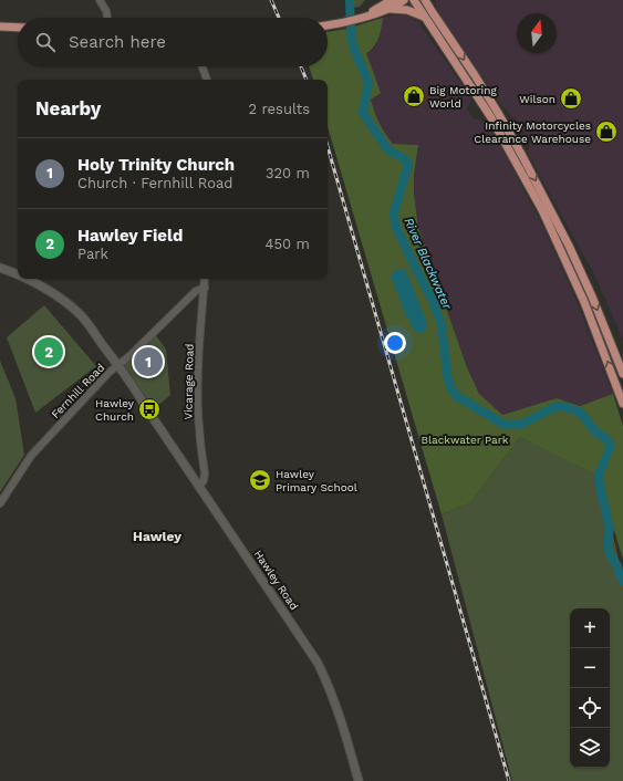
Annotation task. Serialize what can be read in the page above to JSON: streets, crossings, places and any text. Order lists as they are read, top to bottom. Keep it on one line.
{"streets":{"main road":["Hawley Road"],"street":["Vicarage Road","Fernhill Road"]},"crossings":[["Vicarage Road","Fernhill Road"],["Vicarage Road","Hawley Road"],["Fernhill Road","Hawley Road"]],"districts":["Hawley"],"water":["River Blackwater"],"parks":["Blackwater Park"],"places":{"shop":["Big Motoring World","Wilson","Infinity Motorcycles Clearance Warehouse"],"bus stop":["Hawley Church"],"school or university":["Hawley Primary School"]},"north":"top","page":{"search":"Search here","heading":["Nearby","2 results"],"list":[{"mark":"1","name":"Holy Trinity Church","note":"Church · Fernhill Road","value":"320 m"},{"mark":"2","name":"Hawley Field","note":"Park","value":"450 m"}],"pins":["2","1"],"map_buttons":["+","−"]}}
